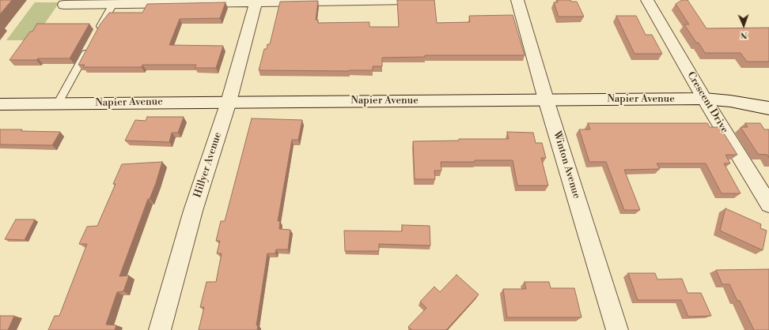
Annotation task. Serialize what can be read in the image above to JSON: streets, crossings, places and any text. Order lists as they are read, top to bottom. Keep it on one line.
{"streets":{"street":["Napier Avenue","Crescent Drive","Hillyer Avenue","Winton Avenue"]},"crossings":[["Napier Avenue","Crescent Drive"],["Napier Avenue","Hillyer Avenue"],["Napier Avenue","Winton Avenue"]],"north":"bottom"}
